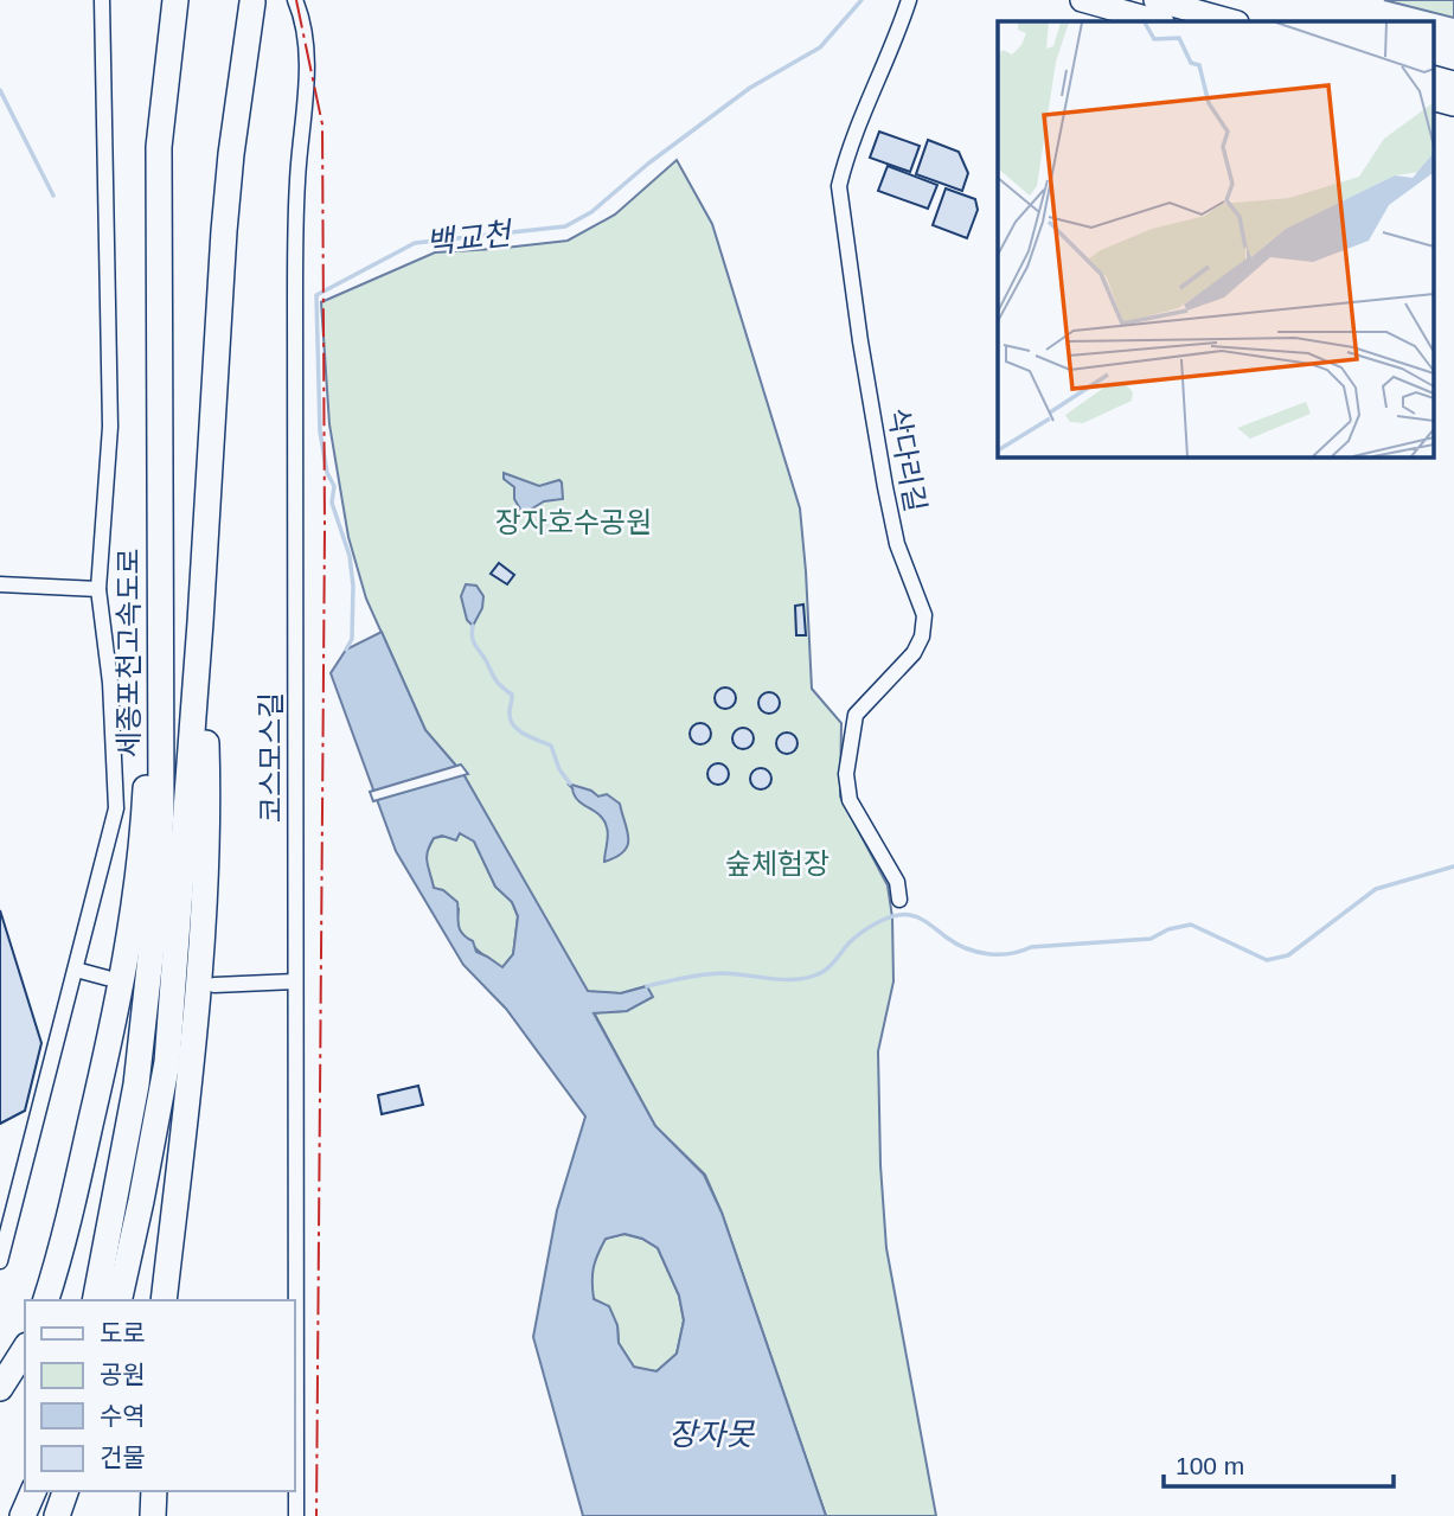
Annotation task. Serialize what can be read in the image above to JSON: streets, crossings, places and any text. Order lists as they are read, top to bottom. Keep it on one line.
{"streets":{"highway":["세종포천고속도로"],"street":["삭다리길","코스모스길"]},"water":["백교천","장자못"],"parks":["장자호수공원","숲체험장"],"legend":["도로","공원","수역","건물"],"scale_bar":"100 m"}
